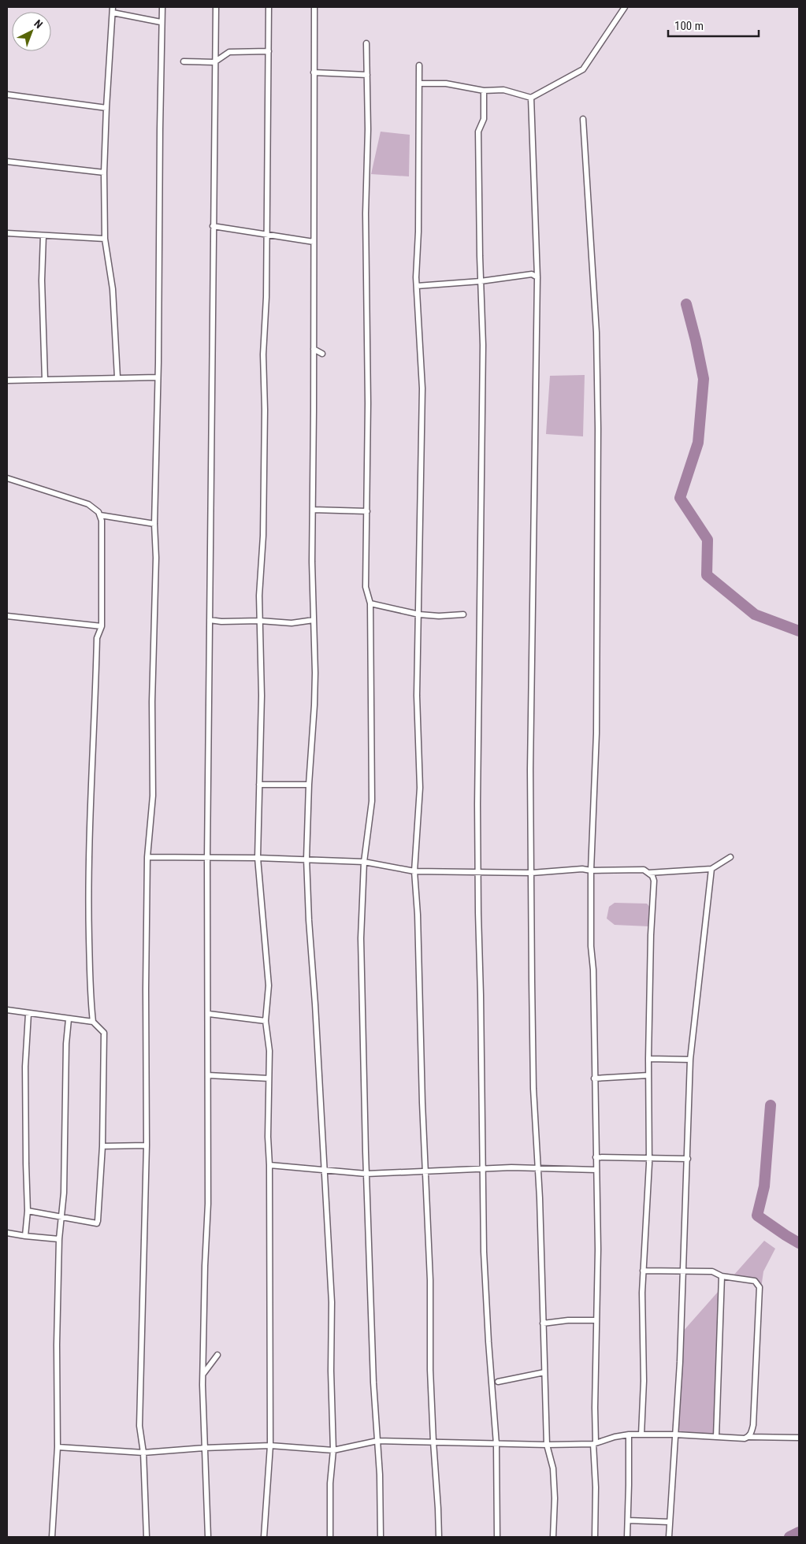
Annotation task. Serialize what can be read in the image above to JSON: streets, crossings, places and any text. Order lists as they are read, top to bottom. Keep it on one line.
{"scale_bar":"100 m","north":"top right"}
